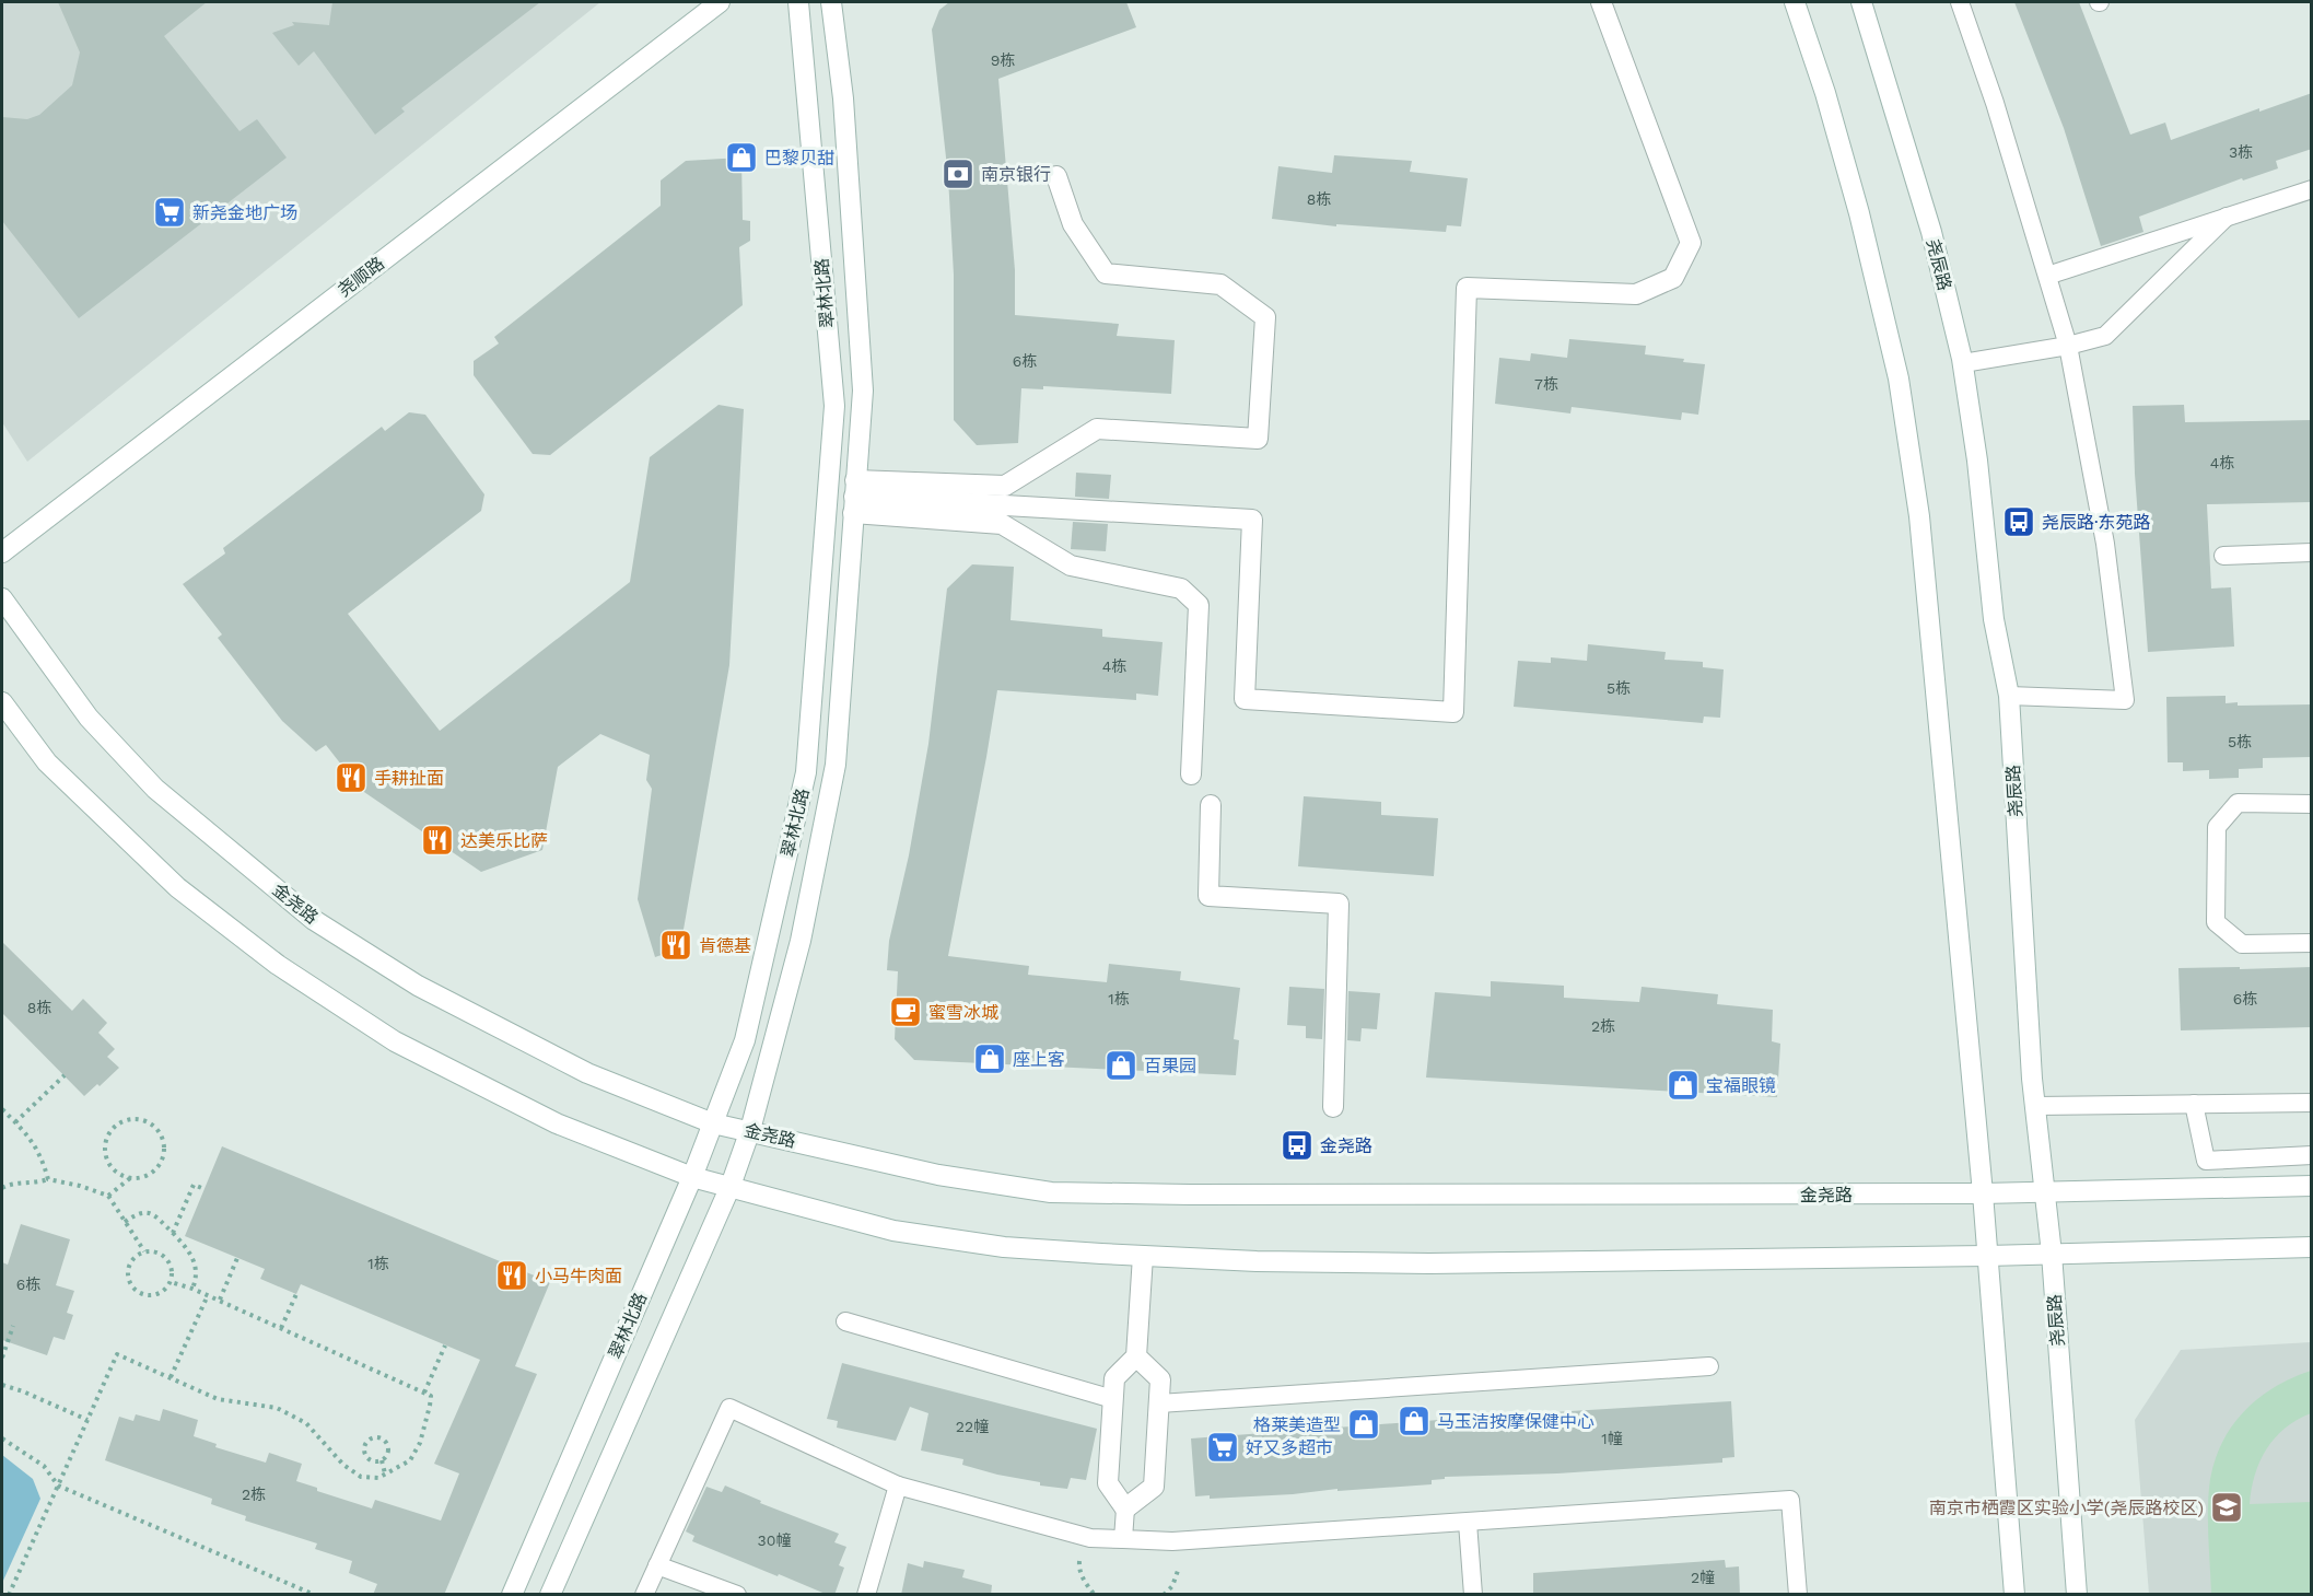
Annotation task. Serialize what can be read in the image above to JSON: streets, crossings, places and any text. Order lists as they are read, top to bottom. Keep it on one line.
{"streets":{"main road":["尧辰路","尧顺路","翠林北路","金尧路"]},"crossings":[["尧辰路","金尧路"],["翠林北路","金尧路"]],"places":{"shop":["巴黎贝甜","座上客","百果园","宝福眼镜","马玉洁按摩保健中心","格莱美造型"],"bank":["南京银行"],"supermarket":["新尧金地广场","好又多超市"],"bus stop":["尧辰路·东苑路","金尧路"],"restaurant":["手耕扯面","达美乐比萨","肯德基","小马牛肉面"],"cafe":["蜜雪冰城"],"school or university":["南京市栖霞区实验小学(尧辰路校区)"]},"house_numbers":["9栋","3栋","8栋","6栋","7栋","4栋","4栋","5栋","5栋","1栋","6栋","8栋","2栋","1栋","6栋","22幢","1幢","2栋","30幢","2幢"]}
